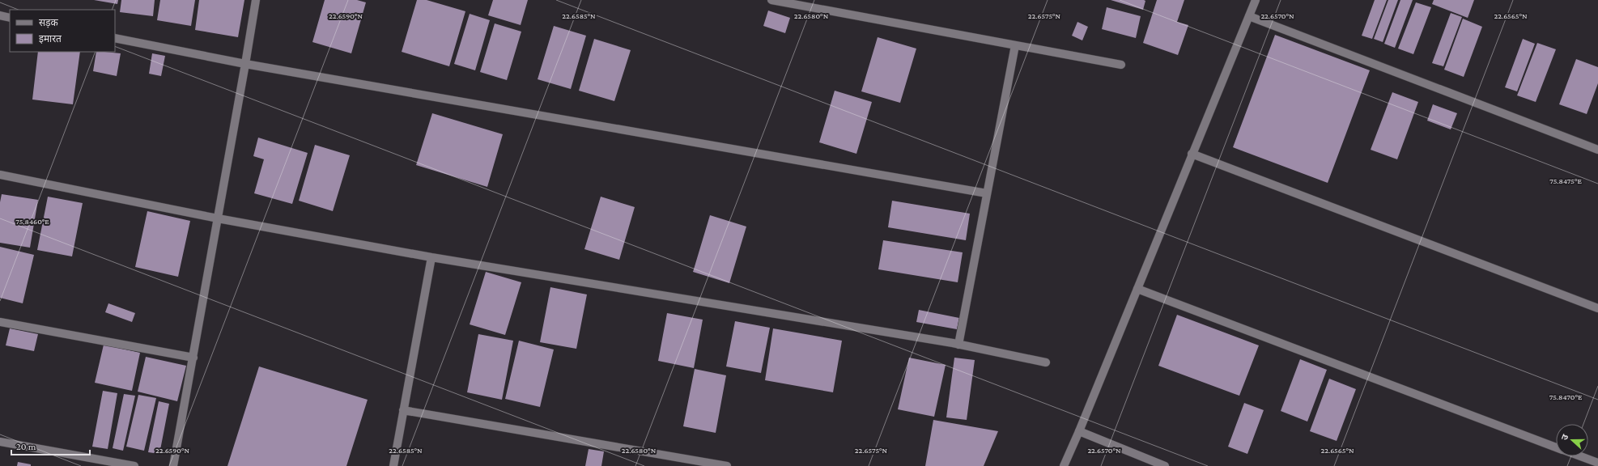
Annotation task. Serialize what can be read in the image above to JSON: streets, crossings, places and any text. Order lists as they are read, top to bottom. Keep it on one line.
{"legend":["सड़क","इमारत"],"scale_bar":"20 m","north":"left","coordinates":["22.6590°N","22.6585°N","22.6580°N","22.6575°N","22.6570°N","22.6565°N","75.8475°E","75.8460°E","75.8470°E"]}
